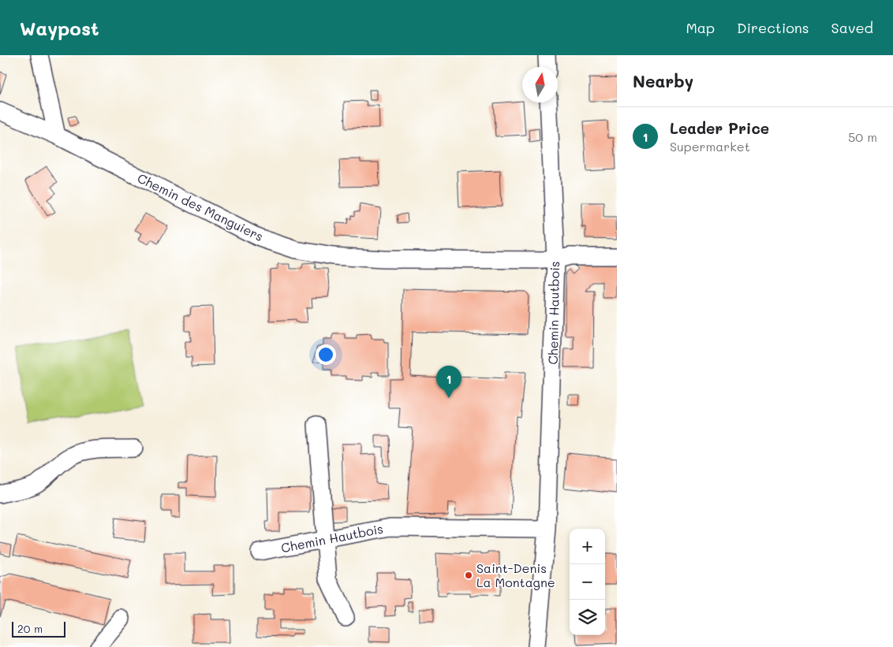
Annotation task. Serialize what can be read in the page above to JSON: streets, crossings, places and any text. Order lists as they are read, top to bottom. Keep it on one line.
{"streets":{"street":["Chemin des Manguiers","Chemin Hautbois"]},"crossings":[["Chemin des Manguiers","Chemin Hautbois"]],"places":["Saint-Denis La Montagne"],"scale_bar":"20 m","north":"top","page":{"header":"Waypost","nav":["Map","Directions","Saved"],"heading":"Nearby","list":[{"mark":"1","name":"Leader Price","note":"Supermarket","value":"50 m"}],"pins":"1","map_buttons":["+","−"],"scale":"20 m"}}
